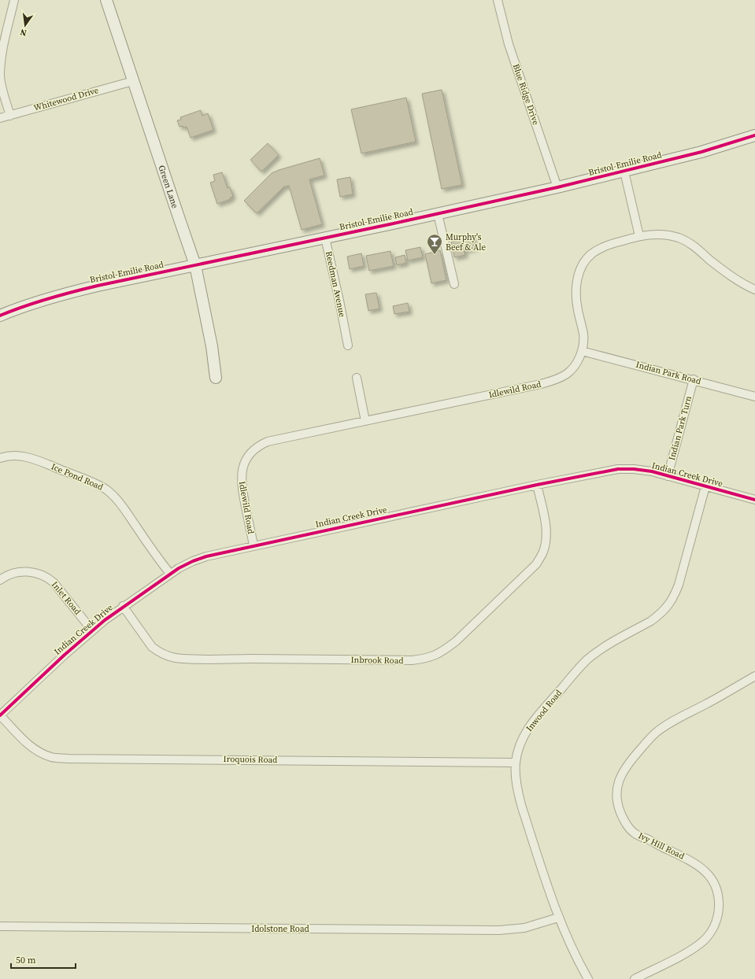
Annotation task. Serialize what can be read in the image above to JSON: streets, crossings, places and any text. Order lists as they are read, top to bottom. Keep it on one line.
{"streets":{"street":["Blue Ridge Drive","Whitewood Drive","Bristol-Emilie Road","Green Lane","Reedman Avenue","Indian Park Road","Idlewild Road","Indian Park Turn","Indian Creek Drive","Ice Pond Road","Inlet Road","Inbrook Road","Inwood Road","Iroquois Road","Ivy Hill Road","Idolstone Road"]},"crossings":[["Blue Ridge Drive","Bristol-Emilie Road"],["Whitewood Drive","Green Lane"],["Bristol-Emilie Road","Green Lane"],["Bristol-Emilie Road","Reedman Avenue"],["Indian Park Road","Idlewild Road"],["Indian Park Road","Indian Park Turn"],["Idlewild Road","Indian Creek Drive"],["Indian Park Turn","Indian Creek Drive"],["Indian Creek Drive","Ice Pond Road"],["Indian Creek Drive","Inlet Road"],["Indian Creek Drive","Inbrook Road"],["Indian Creek Drive","Inwood Road"],["Indian Creek Drive","Iroquois Road"],["Inwood Road","Iroquois Road"],["Inwood Road","Idolstone Road"]],"places":{"bar":["Murphy's Beef & Ale"]},"scale_bar":"50 m","north":"bottom"}
